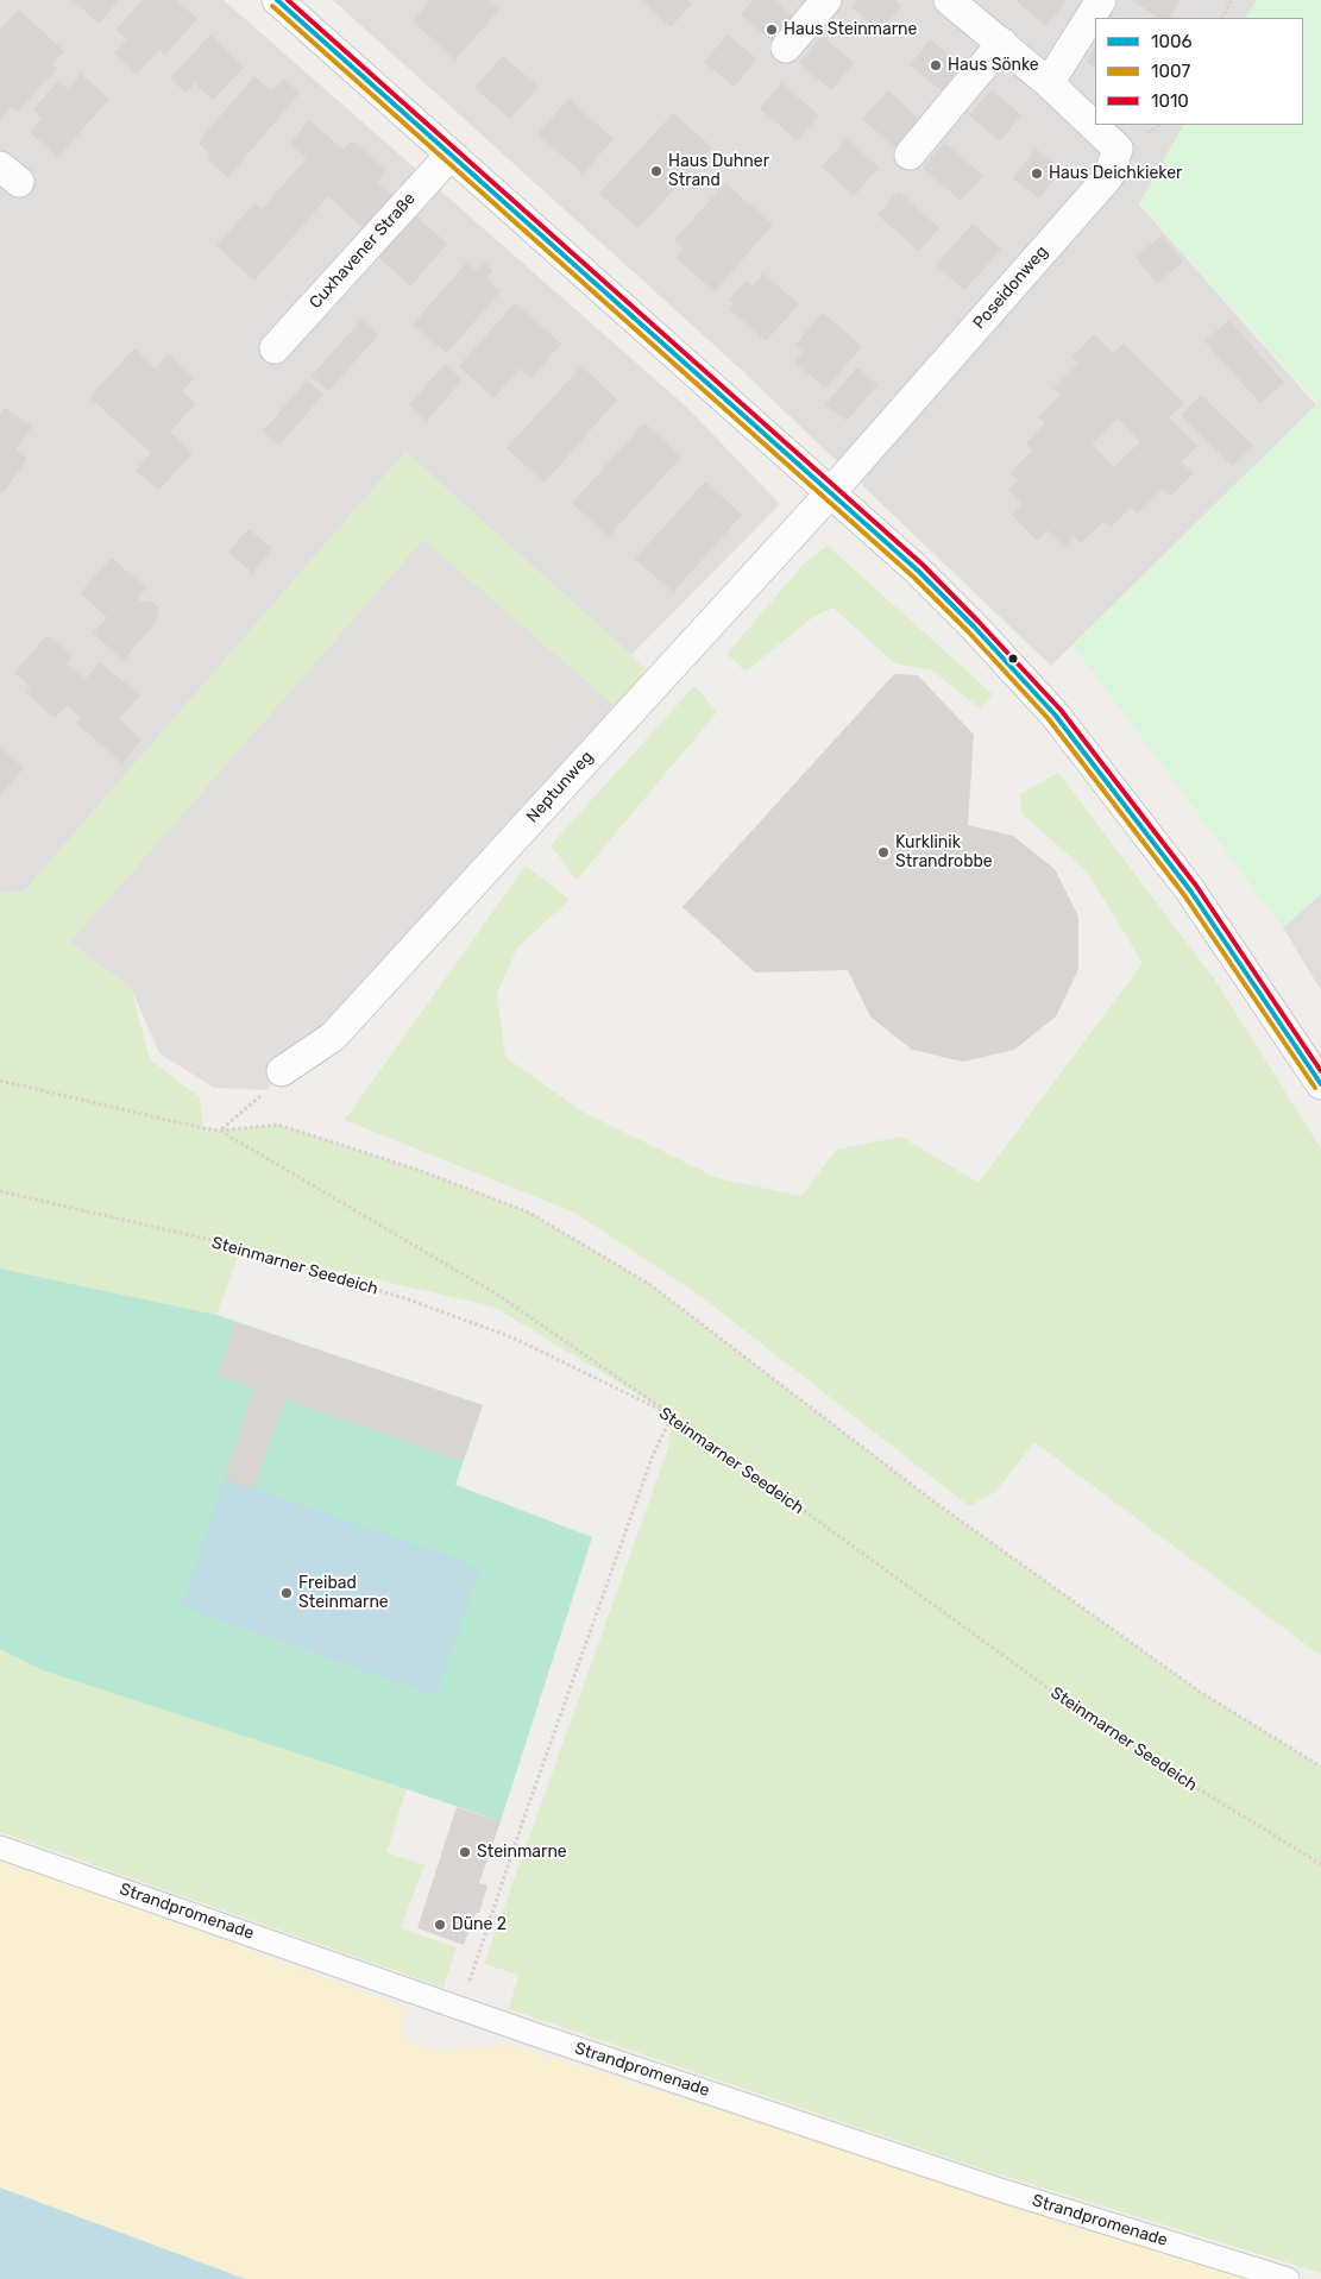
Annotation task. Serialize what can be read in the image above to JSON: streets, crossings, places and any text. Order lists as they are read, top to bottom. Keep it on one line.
{"streets":{"street":["Cuxhavener Straße","Poseidonweg","Neptunweg","Strandpromenade"],"path":["Steinmarner Seedeich"]},"crossings":[["Poseidonweg","Neptunweg"]],"places":["Haus Steinmarne","Haus Sönke","Haus Duhner Strand","Haus Deichkieker","Kurklinik Strandrobbe","Freibad Steinmarne","Steinmarne","Düne 2"],"lines":["transit line 1006","transit line 1010","transit line 1007"],"legend":["1006","1007","1010"]}
